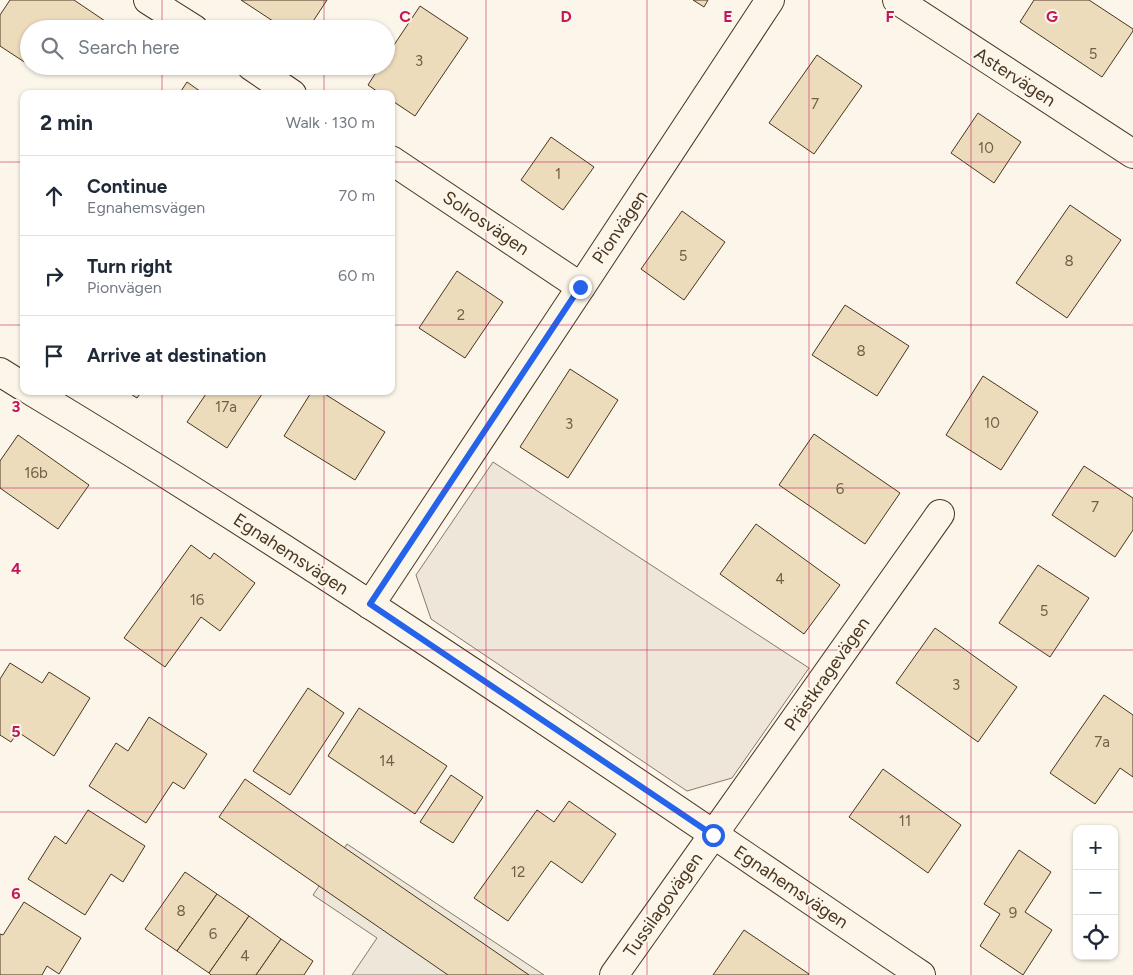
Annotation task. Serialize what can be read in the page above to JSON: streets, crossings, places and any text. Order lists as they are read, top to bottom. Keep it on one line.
{"streets":{"street":["Astervägen","Solrosvägen","Pionvägen","Egnahemsvägen","Prästkragevägen","Tussilagovägen"]},"crossings":[["Solrosvägen","Pionvägen"],["Pionvägen","Egnahemsvägen"],["Egnahemsvägen","Prästkragevägen"],["Egnahemsvägen","Tussilagovägen"],["Prästkragevägen","Tussilagovägen"]],"house_numbers":["5","3","7","10","1","5","8","2","8","17a","10","3","16b","6","7","4","16","5","3","7a","14","11","12","8","9","6","4"],"page":{"search":"Search here","heading":["2 min","Walk · 130 m"],"list":[["Continue","Egnahemsvägen","70 m"],["Turn right","Pionvägen","60 m"],"Arrive at destination"],"map_buttons":["+","−"]},"grid":{"columns":["C","D","E","F","G"],"rows":["3","4","5","6"]}}
